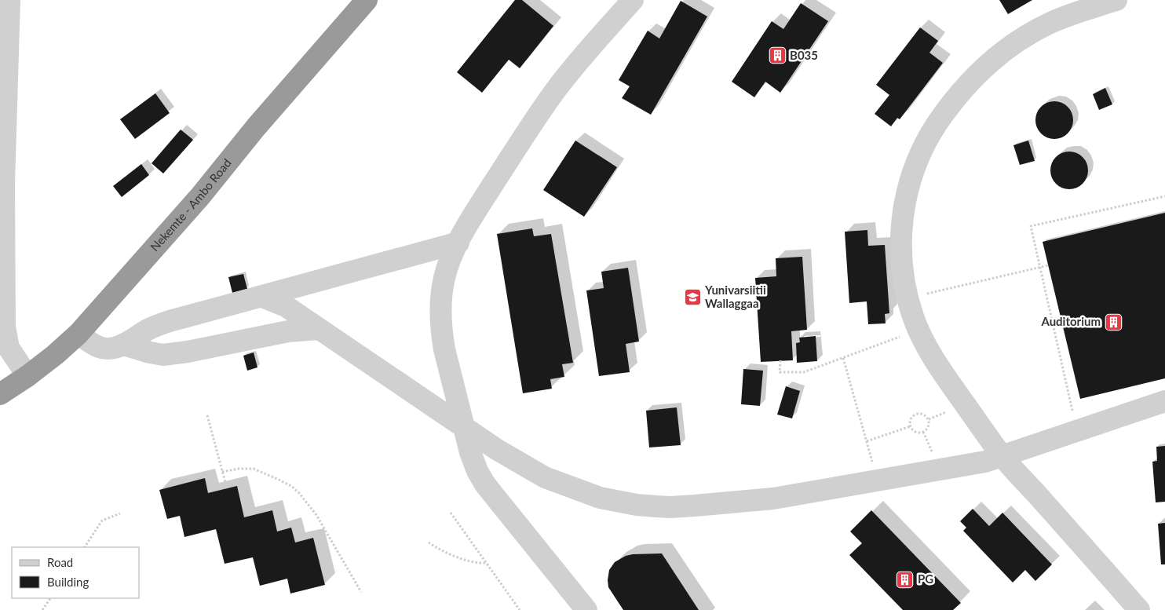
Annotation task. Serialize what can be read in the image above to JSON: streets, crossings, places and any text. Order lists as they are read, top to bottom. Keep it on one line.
{"streets":{"highway":["Nekemte - Ambo Road"]},"places":{"building":["B035","Auditorium","PG"],"school or university":["Yunivarsiitii Wallaggaa"]},"legend":["Road","Building"]}
